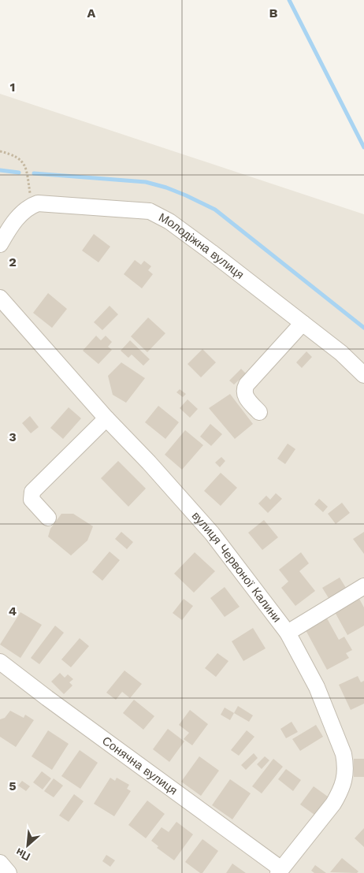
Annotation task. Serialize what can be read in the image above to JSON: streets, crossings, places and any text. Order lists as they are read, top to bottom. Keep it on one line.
{"streets":{"street":["Молодіжна вулиця","вулиця Червоної Калини","Сонячна вулиця"]},"crossings":[["вулиця Червоної Калини","Сонячна вулиця"]],"north":"bottom left","grid":{"columns":["A","B"],"rows":["1","2","3","4","5"]}}
